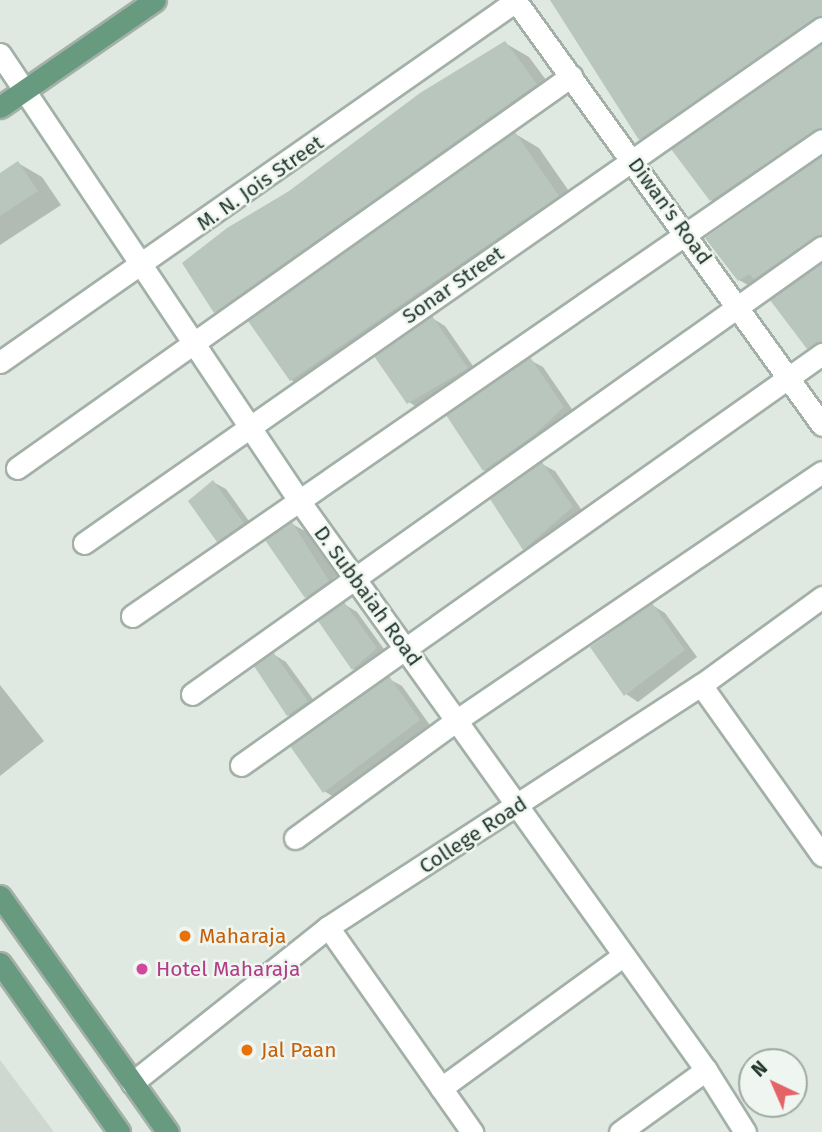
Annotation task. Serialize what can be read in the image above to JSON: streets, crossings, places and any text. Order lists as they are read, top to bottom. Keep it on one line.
{"streets":{"street":["M. N. Jois Street","Diwan's Road","Sonar Street","D. Subbaiah Road","College Road"]},"crossings":[["M. N. Jois Street","Diwan's Road"],["M. N. Jois Street","D. Subbaiah Road"],["Diwan's Road","Sonar Street"],["Sonar Street","D. Subbaiah Road"],["D. Subbaiah Road","College Road"]],"places":["Maharaja","Hotel Maharaja","Jal Paan"],"north":"top left"}
